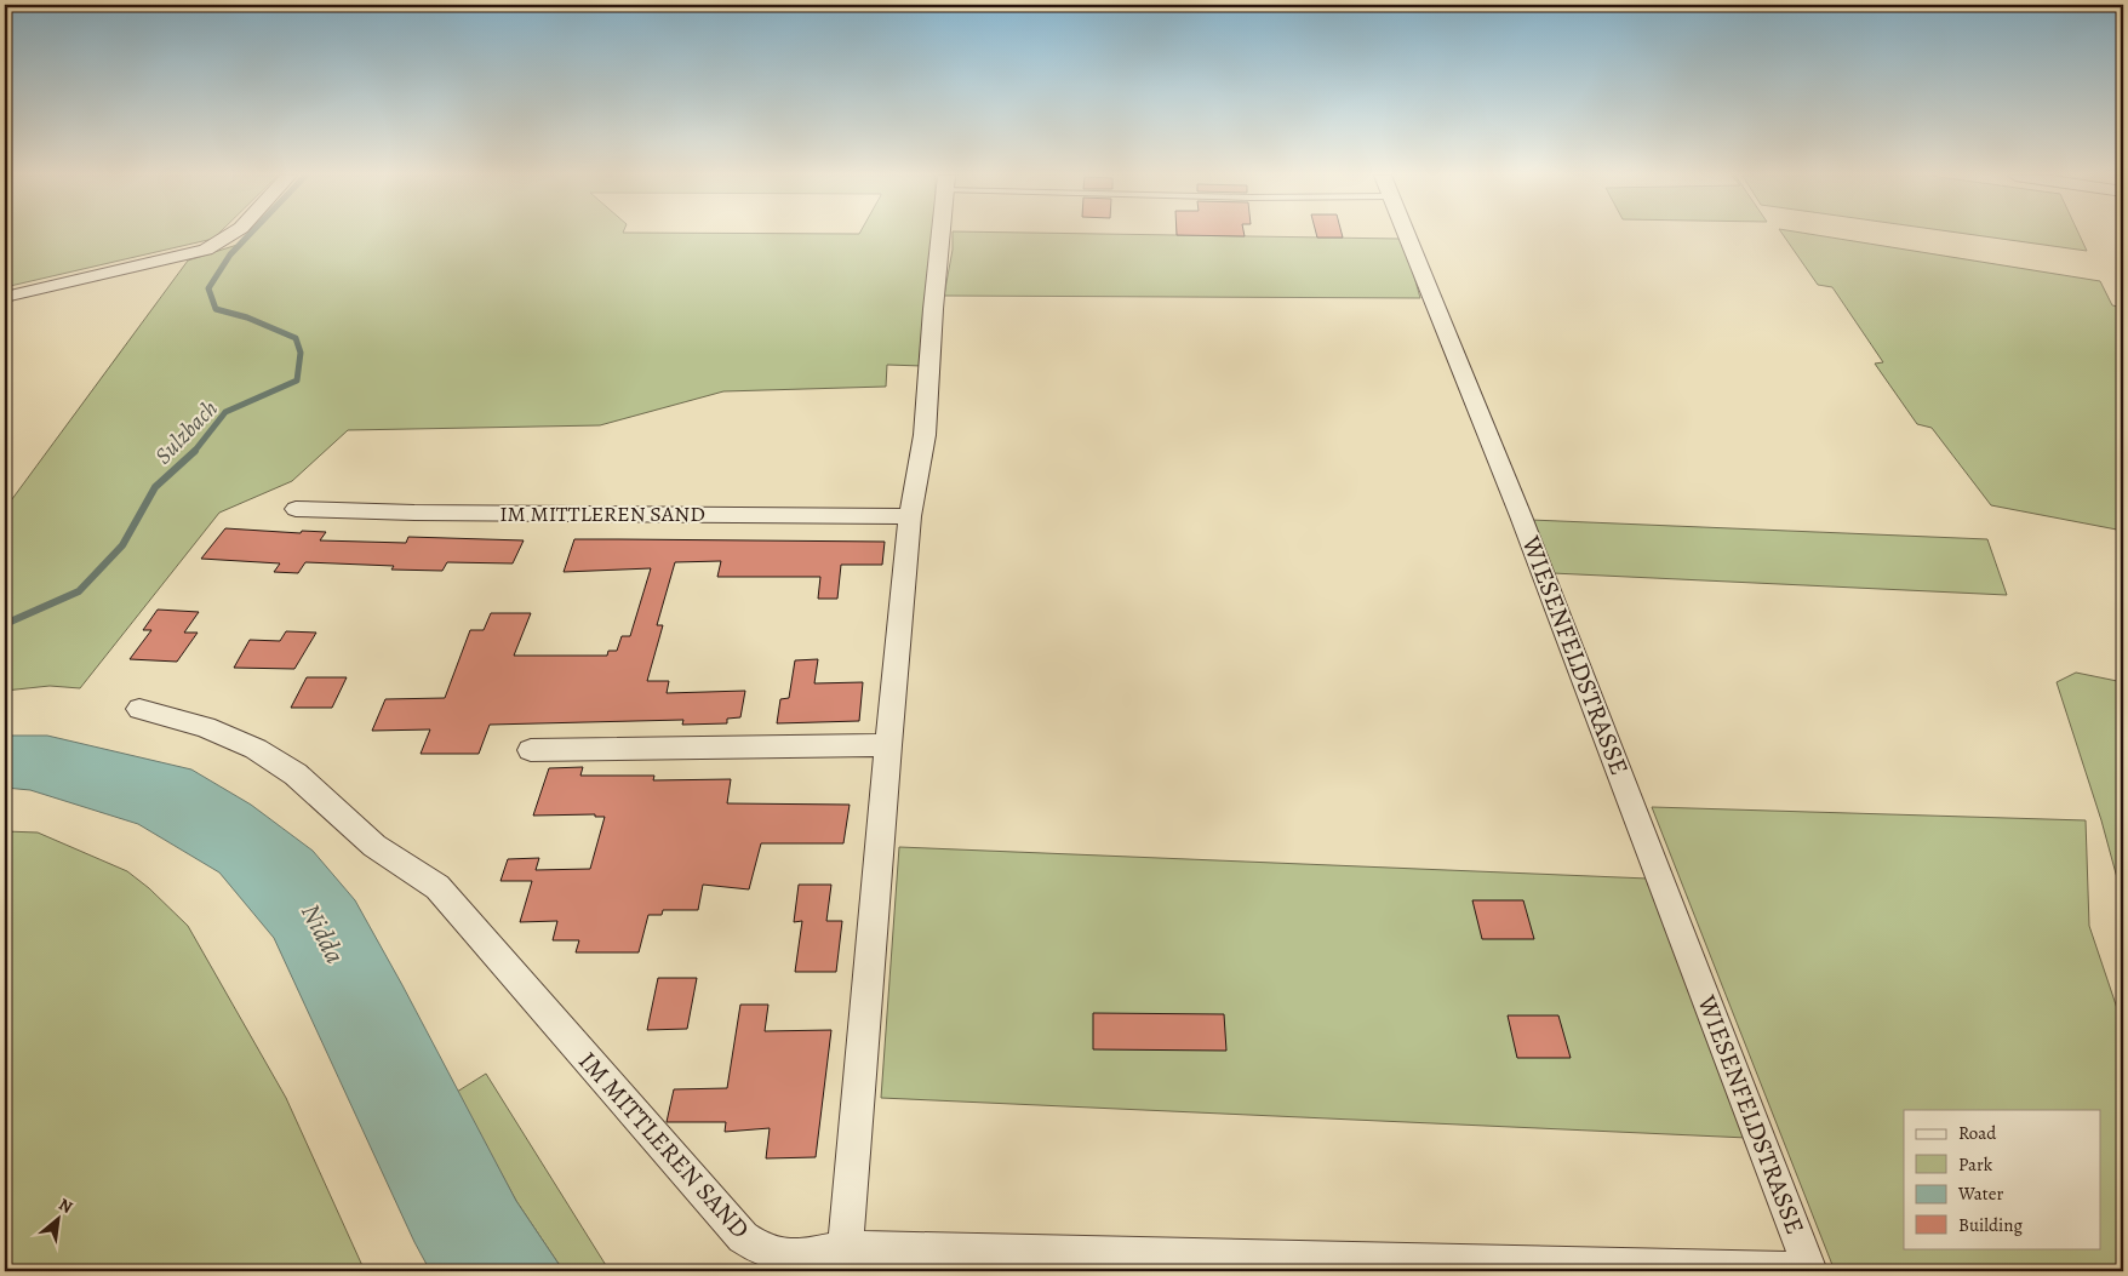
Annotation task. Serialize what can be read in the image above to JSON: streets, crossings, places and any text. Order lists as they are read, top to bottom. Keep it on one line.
{"streets":{"street":["IM MITTLEREN SAND","WIESENFELDSTRASSE"]},"crossings":[["IM MITTLEREN SAND","WIESENFELDSTRASSE"]],"water":["Sulzbach","Nidda"],"legend":["Road","Park","Water","Building"],"north":"top right"}
